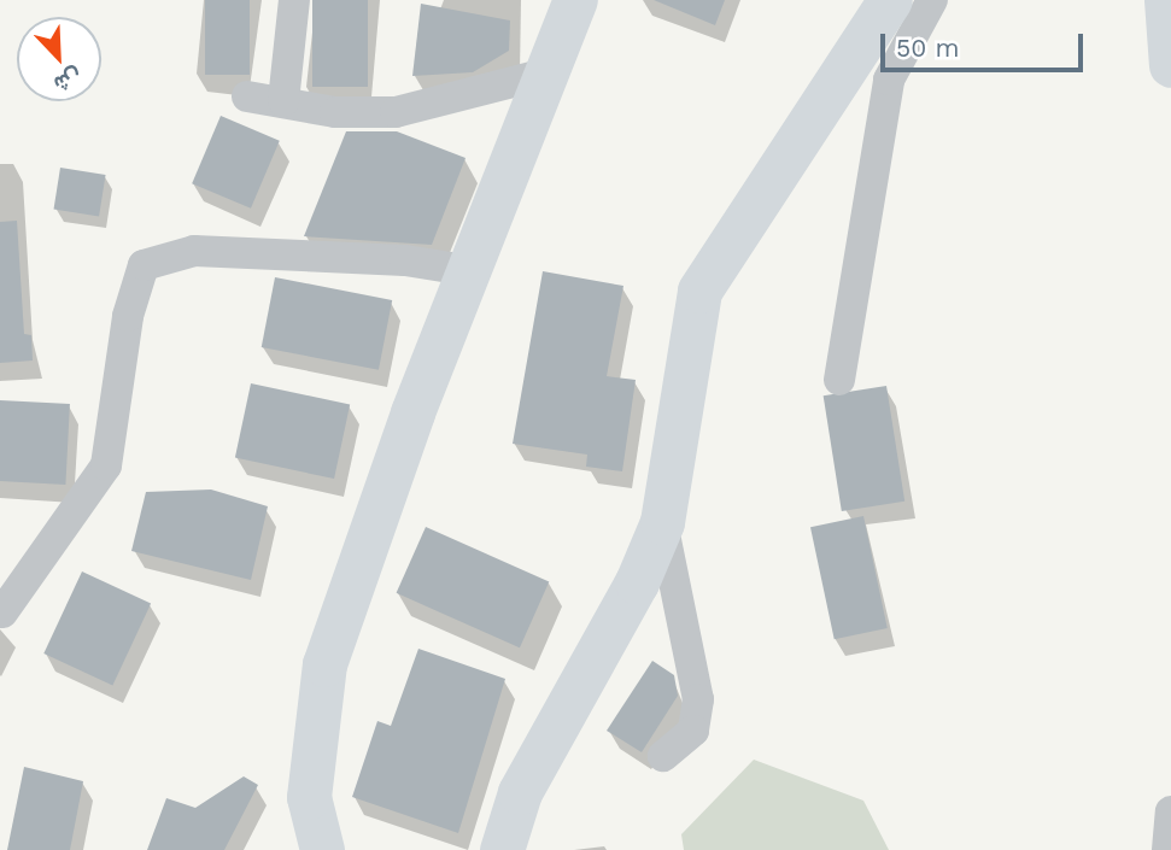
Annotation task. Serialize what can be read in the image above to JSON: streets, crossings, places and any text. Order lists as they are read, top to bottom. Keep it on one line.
{"scale_bar":"50 m","north":"bottom right"}
